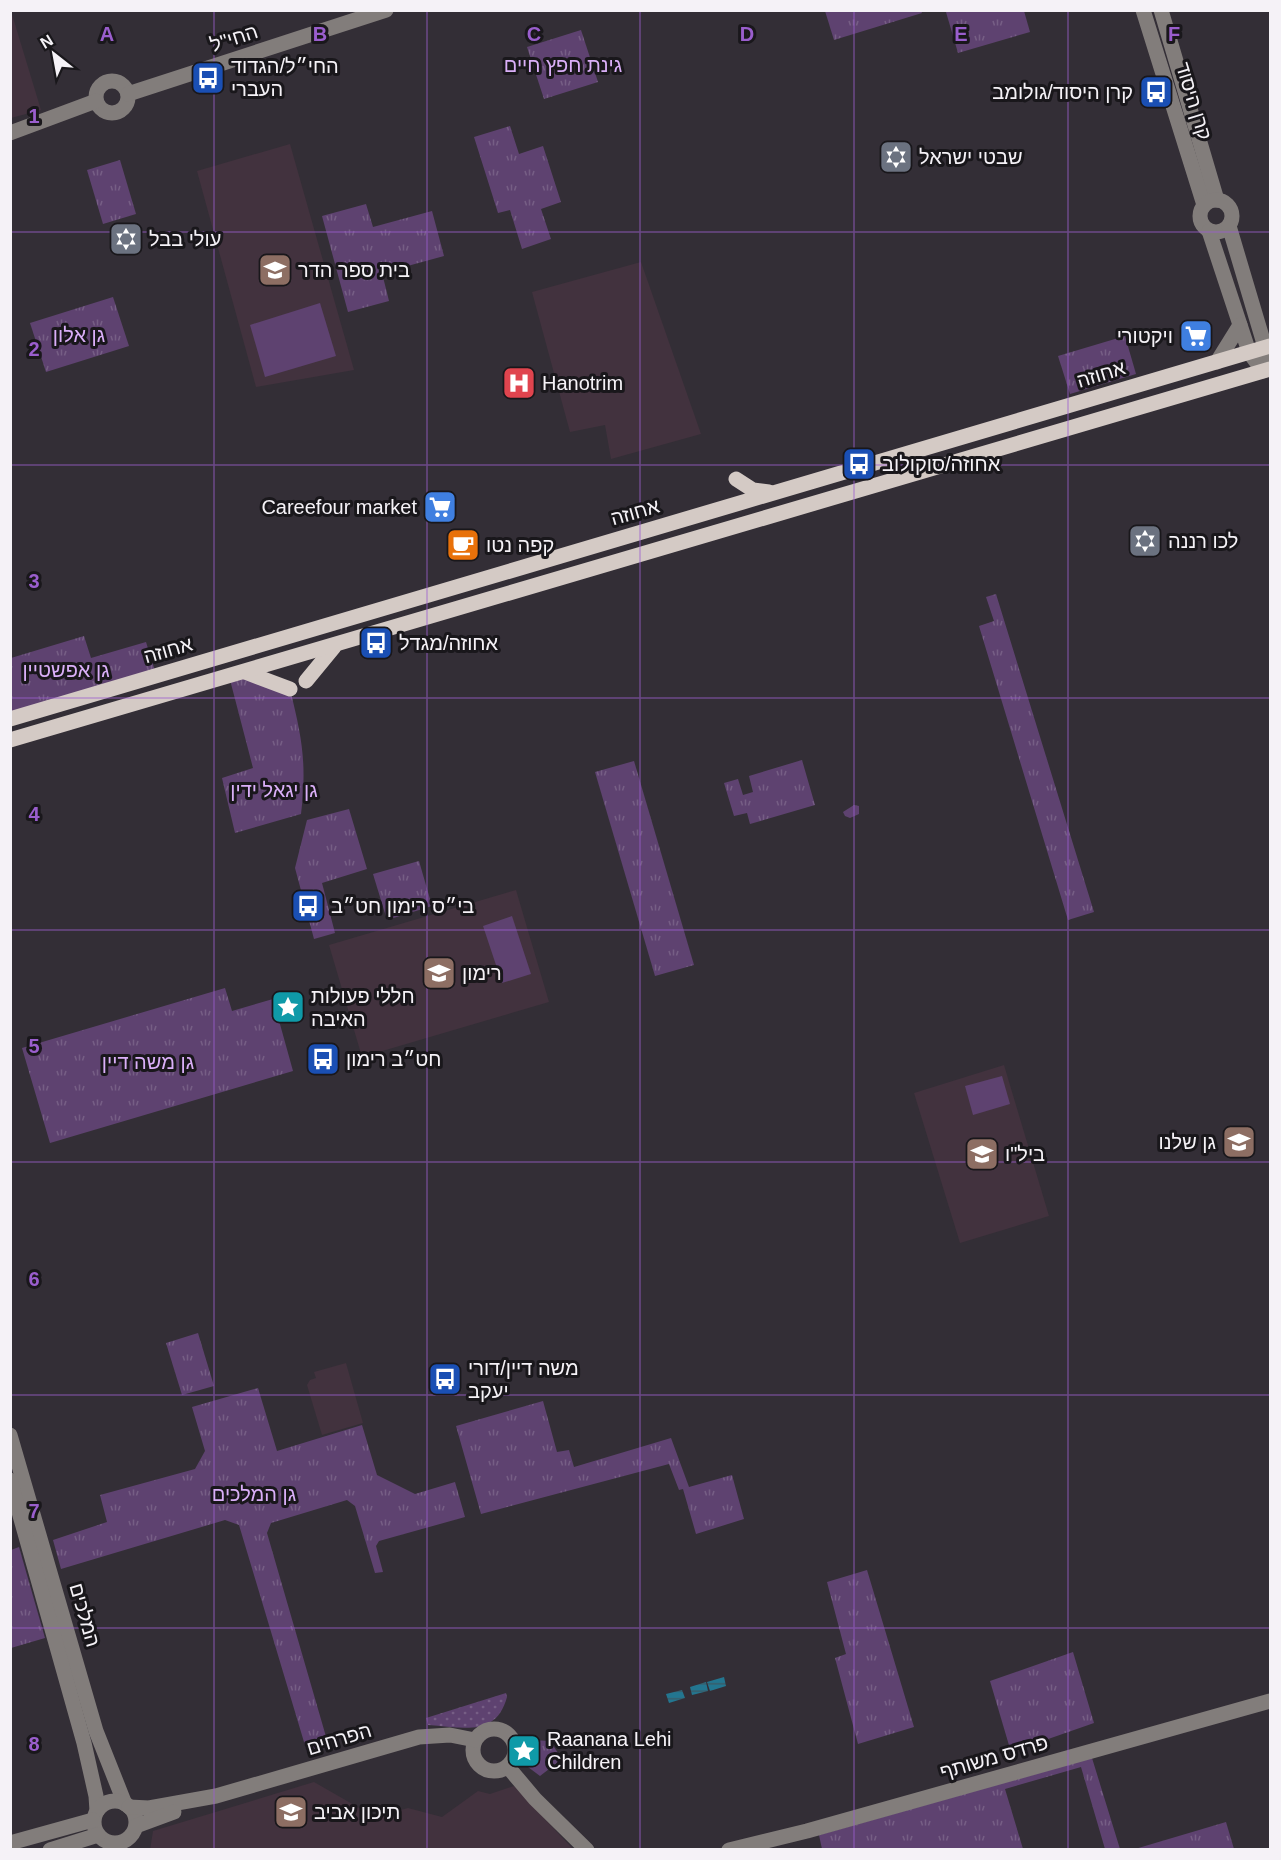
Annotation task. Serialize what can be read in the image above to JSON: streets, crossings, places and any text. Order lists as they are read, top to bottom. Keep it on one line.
{"streets":{"main road":["אחוזה"],"street":["החי\"ל","קרן היסוד","המלכים","הפרחים","פרדס משותף"]},"crossings":[["המלכים","הפרחים"]],"parks":["גינת חפץ חיים","גן אלון","גן אפשטיין","גן יגאל ידין","גן משה דיין","גן המלכים"],"places":{"bus stop":["החי״ל/הגדוד העברי","קרן היסוד/גולומב","אחוזה/סוקולוב","אחוזה/מגדל","בי״ס רימון חט״ב","חט״ב רימון","משה דיין/דורי יעקב"],"synagogue":["שבטי ישראל","עולי בבל","לכו רננה"],"school or university":["בית ספר הדר","רימון","גן שלנו","ביל\"ו","תיכון אביב"],"supermarket":["ויקטורי","Careefour market"],"hospital":["Hanotrim"],"cafe":["קפה נטו"],"place":["חללי פעולות האיבה","Raanana Lehi Children"]},"north":"top left","grid":{"columns":["A","B","C","D","E","F"],"rows":["1","2","3","4","5","6","7","8"]}}
